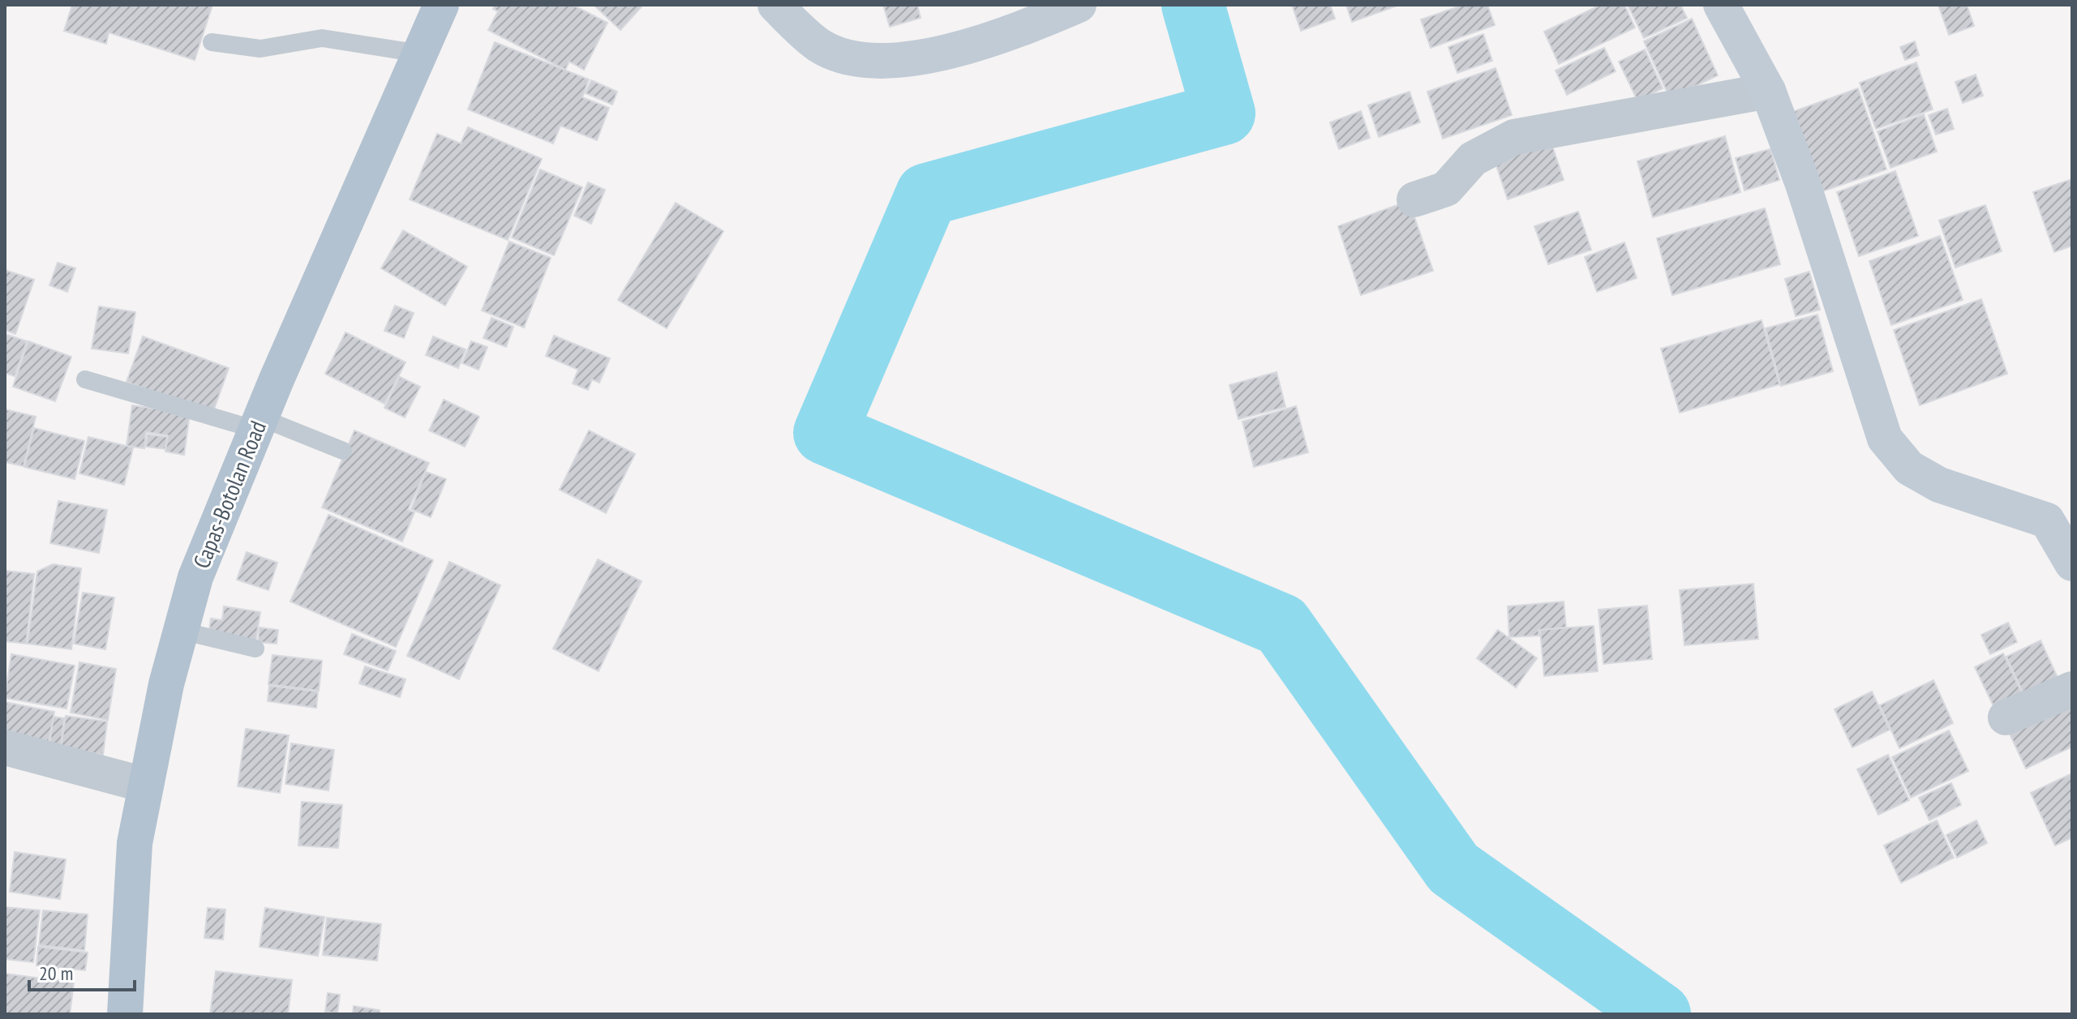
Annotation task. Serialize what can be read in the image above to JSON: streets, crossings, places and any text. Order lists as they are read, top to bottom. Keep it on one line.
{"streets":{"main road":["Capas-Botolan Road"]},"scale_bar":"20 m"}
